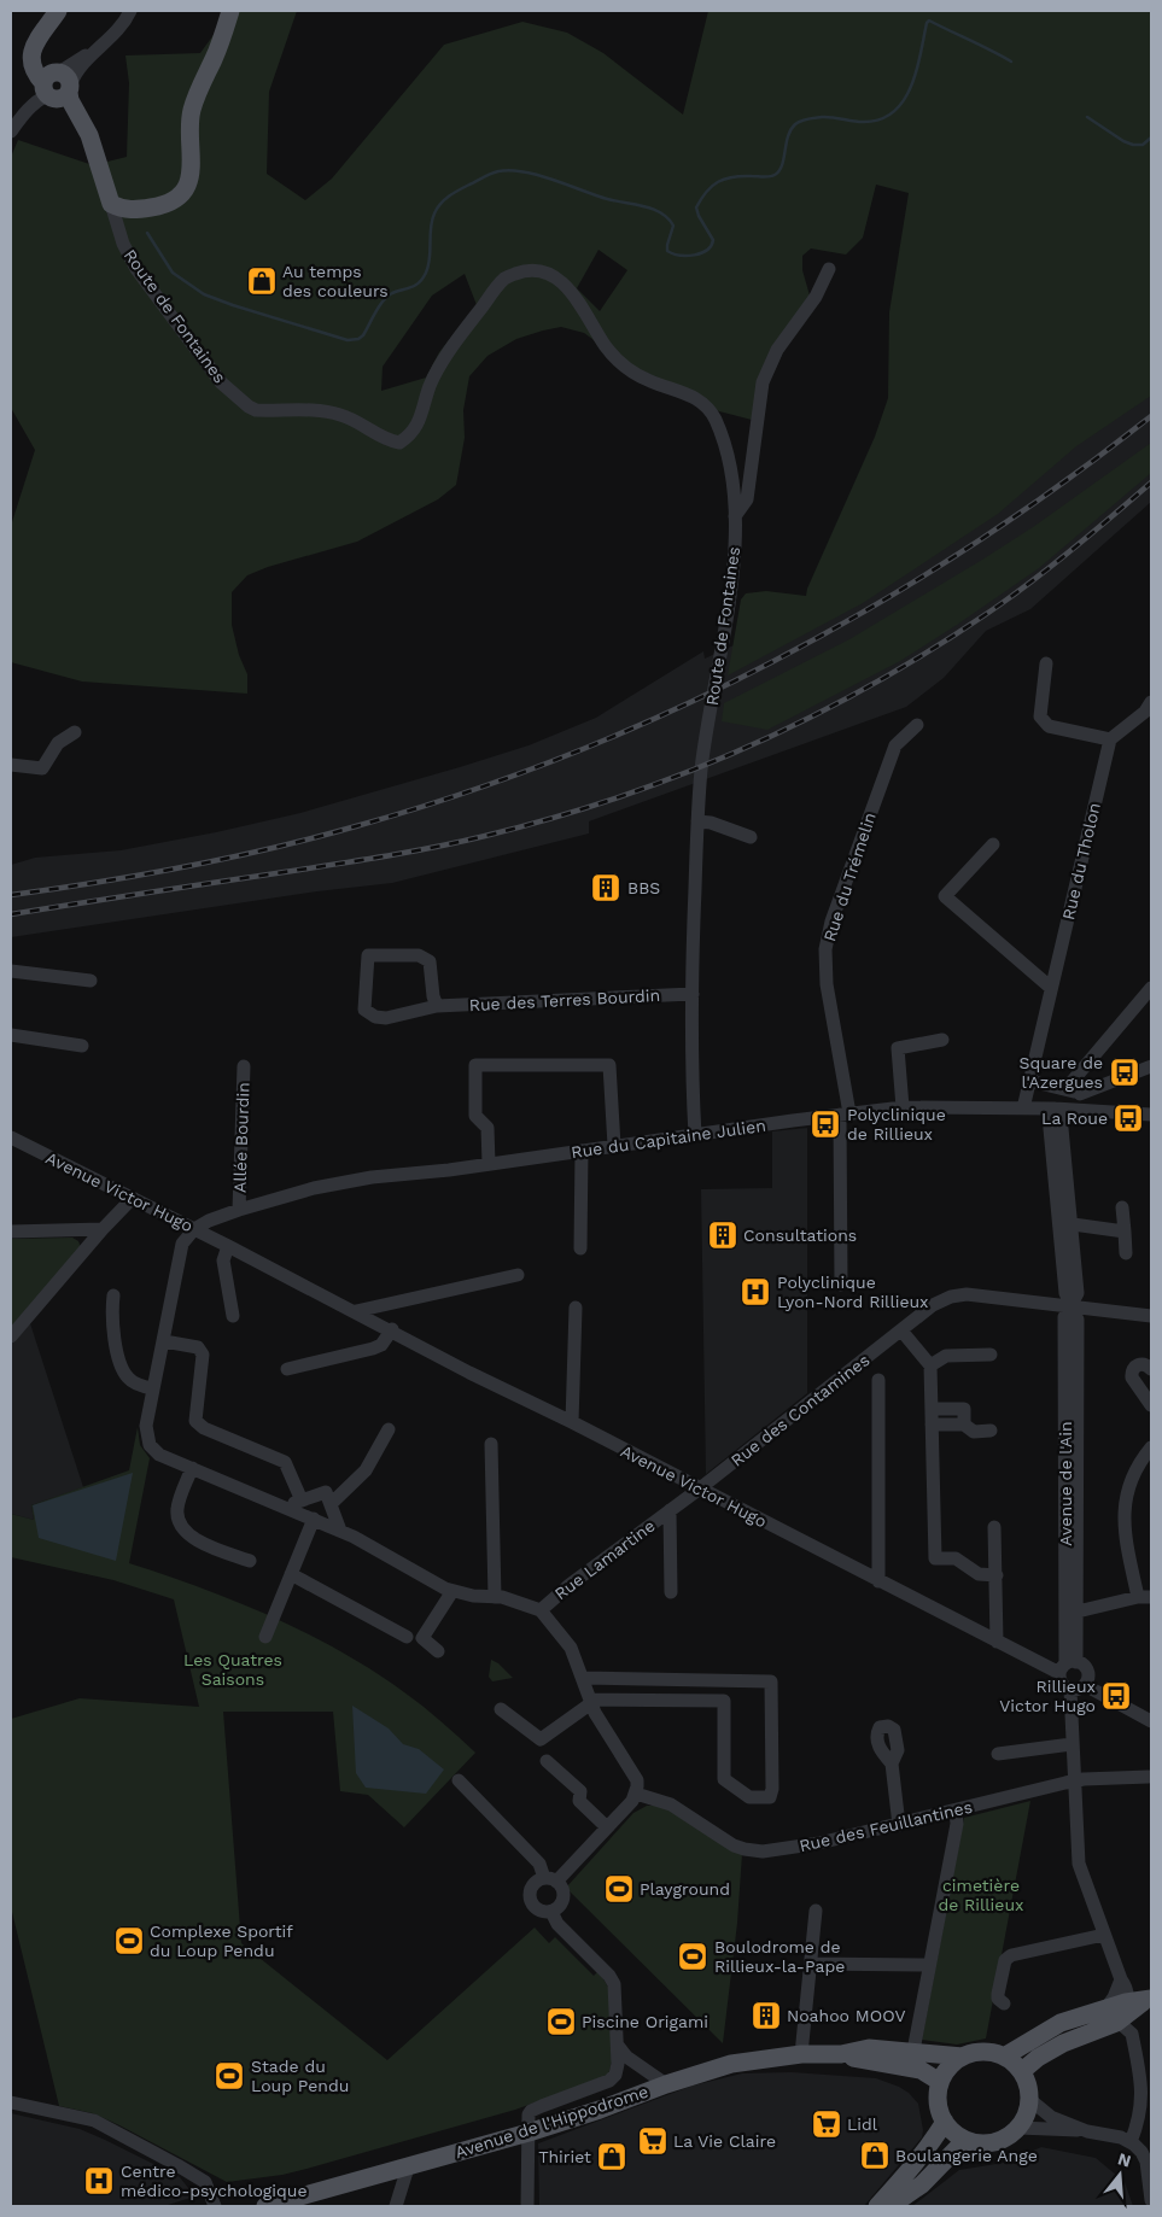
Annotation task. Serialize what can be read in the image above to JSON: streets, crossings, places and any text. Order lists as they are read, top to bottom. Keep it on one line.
{"streets":{"main road":["Avenue de l'Hippodrome"],"street":["Route de Fontaines","Rue du Tholon","Rue du Trémelin","Rue des Terres Bourdin","Allée Bourdin","Rue du Capitaine Julien","Avenue Victor Hugo","Rue des Contamines","Avenue de l'Ain","Rue Lamartine","Rue des Feuillantines"]},"crossings":[["Route de Fontaines","Rue des Terres Bourdin"],["Route de Fontaines","Rue du Capitaine Julien"],["Rue du Tholon","Rue du Capitaine Julien"],["Rue du Trémelin","Rue du Capitaine Julien"],["Allée Bourdin","Rue du Capitaine Julien"],["Rue du Capitaine Julien","Avenue Victor Hugo"],["Rue du Capitaine Julien","Avenue de l'Ain"],["Avenue Victor Hugo","Rue des Contamines"],["Avenue Victor Hugo","Avenue de l'Ain"],["Avenue Victor Hugo","Rue Lamartine"],["Rue des Contamines","Avenue de l'Ain"],["Rue des Contamines","Rue Lamartine"]],"parks":["Les Quatres Saisons","cimetière de Rillieux"],"places":{"shop":["Au temps des couleurs","Boulangerie Ange","Thiriet"],"building":["BBS","Consultations","Noahoo MOOV"],"bus stop":["Square de l'Azergues","La Roue","Polyclinique de Rillieux","Rillieux Victor Hugo"],"hospital":["Polyclinique Lyon-Nord Rillieux","Centre médico-psychologique"],"sports":["Playground","Complexe Sportif du Loup Pendu","Boulodrome de Rillieux-la-Pape","Piscine Origami","Stade du Loup Pendu"],"supermarket":["Lidl","La Vie Claire"]},"north":"top"}
